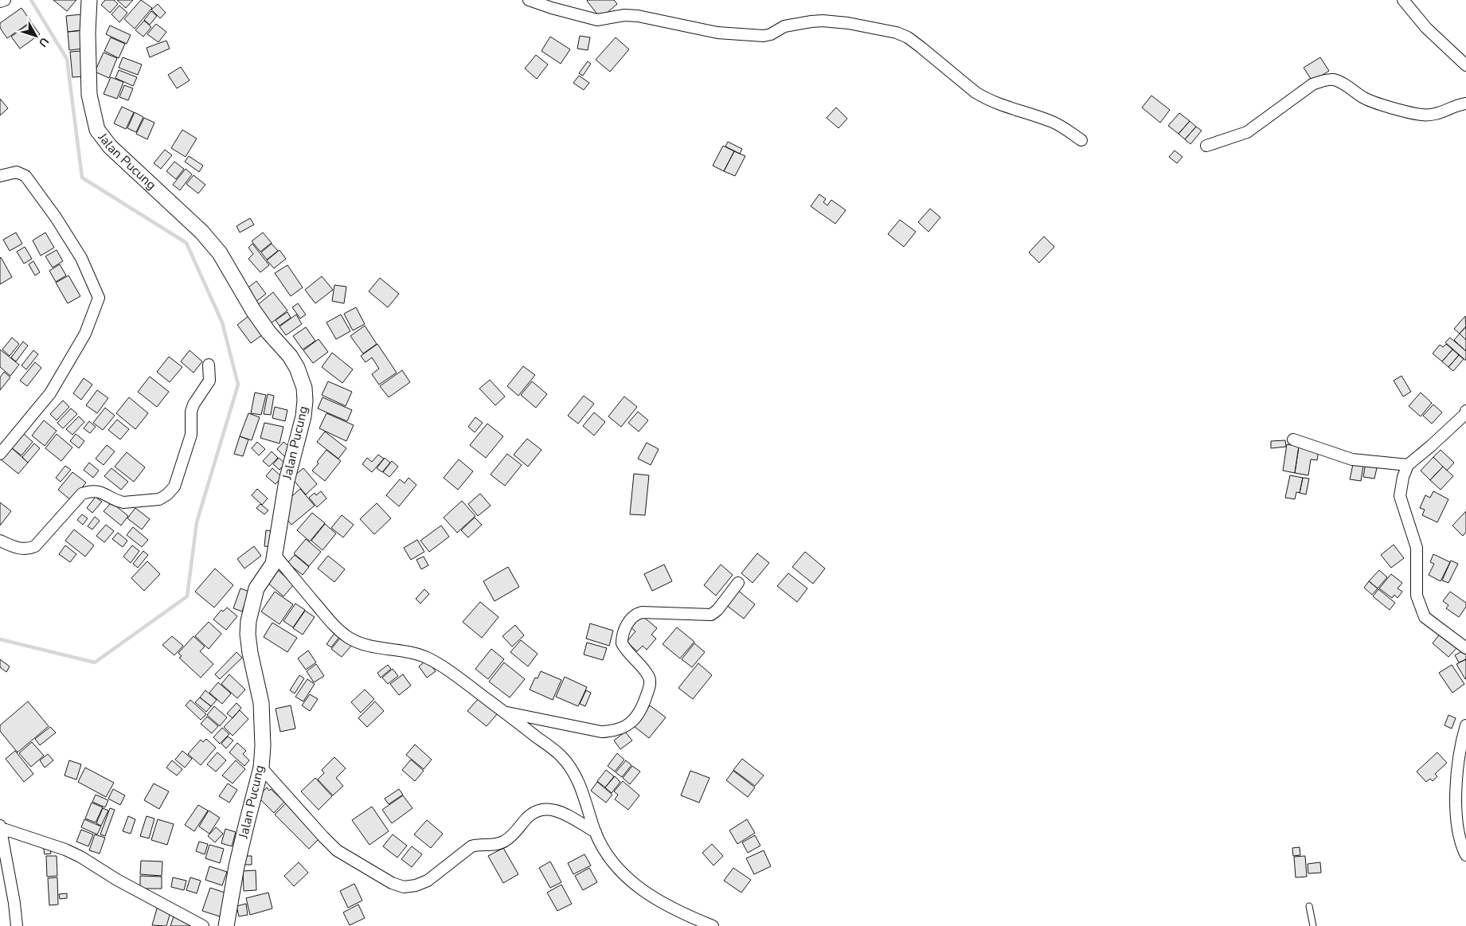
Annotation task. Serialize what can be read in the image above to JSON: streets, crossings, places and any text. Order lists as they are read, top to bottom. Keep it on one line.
{"streets":{"main road":["Jalan Pucung"]},"north":"bottom right"}
